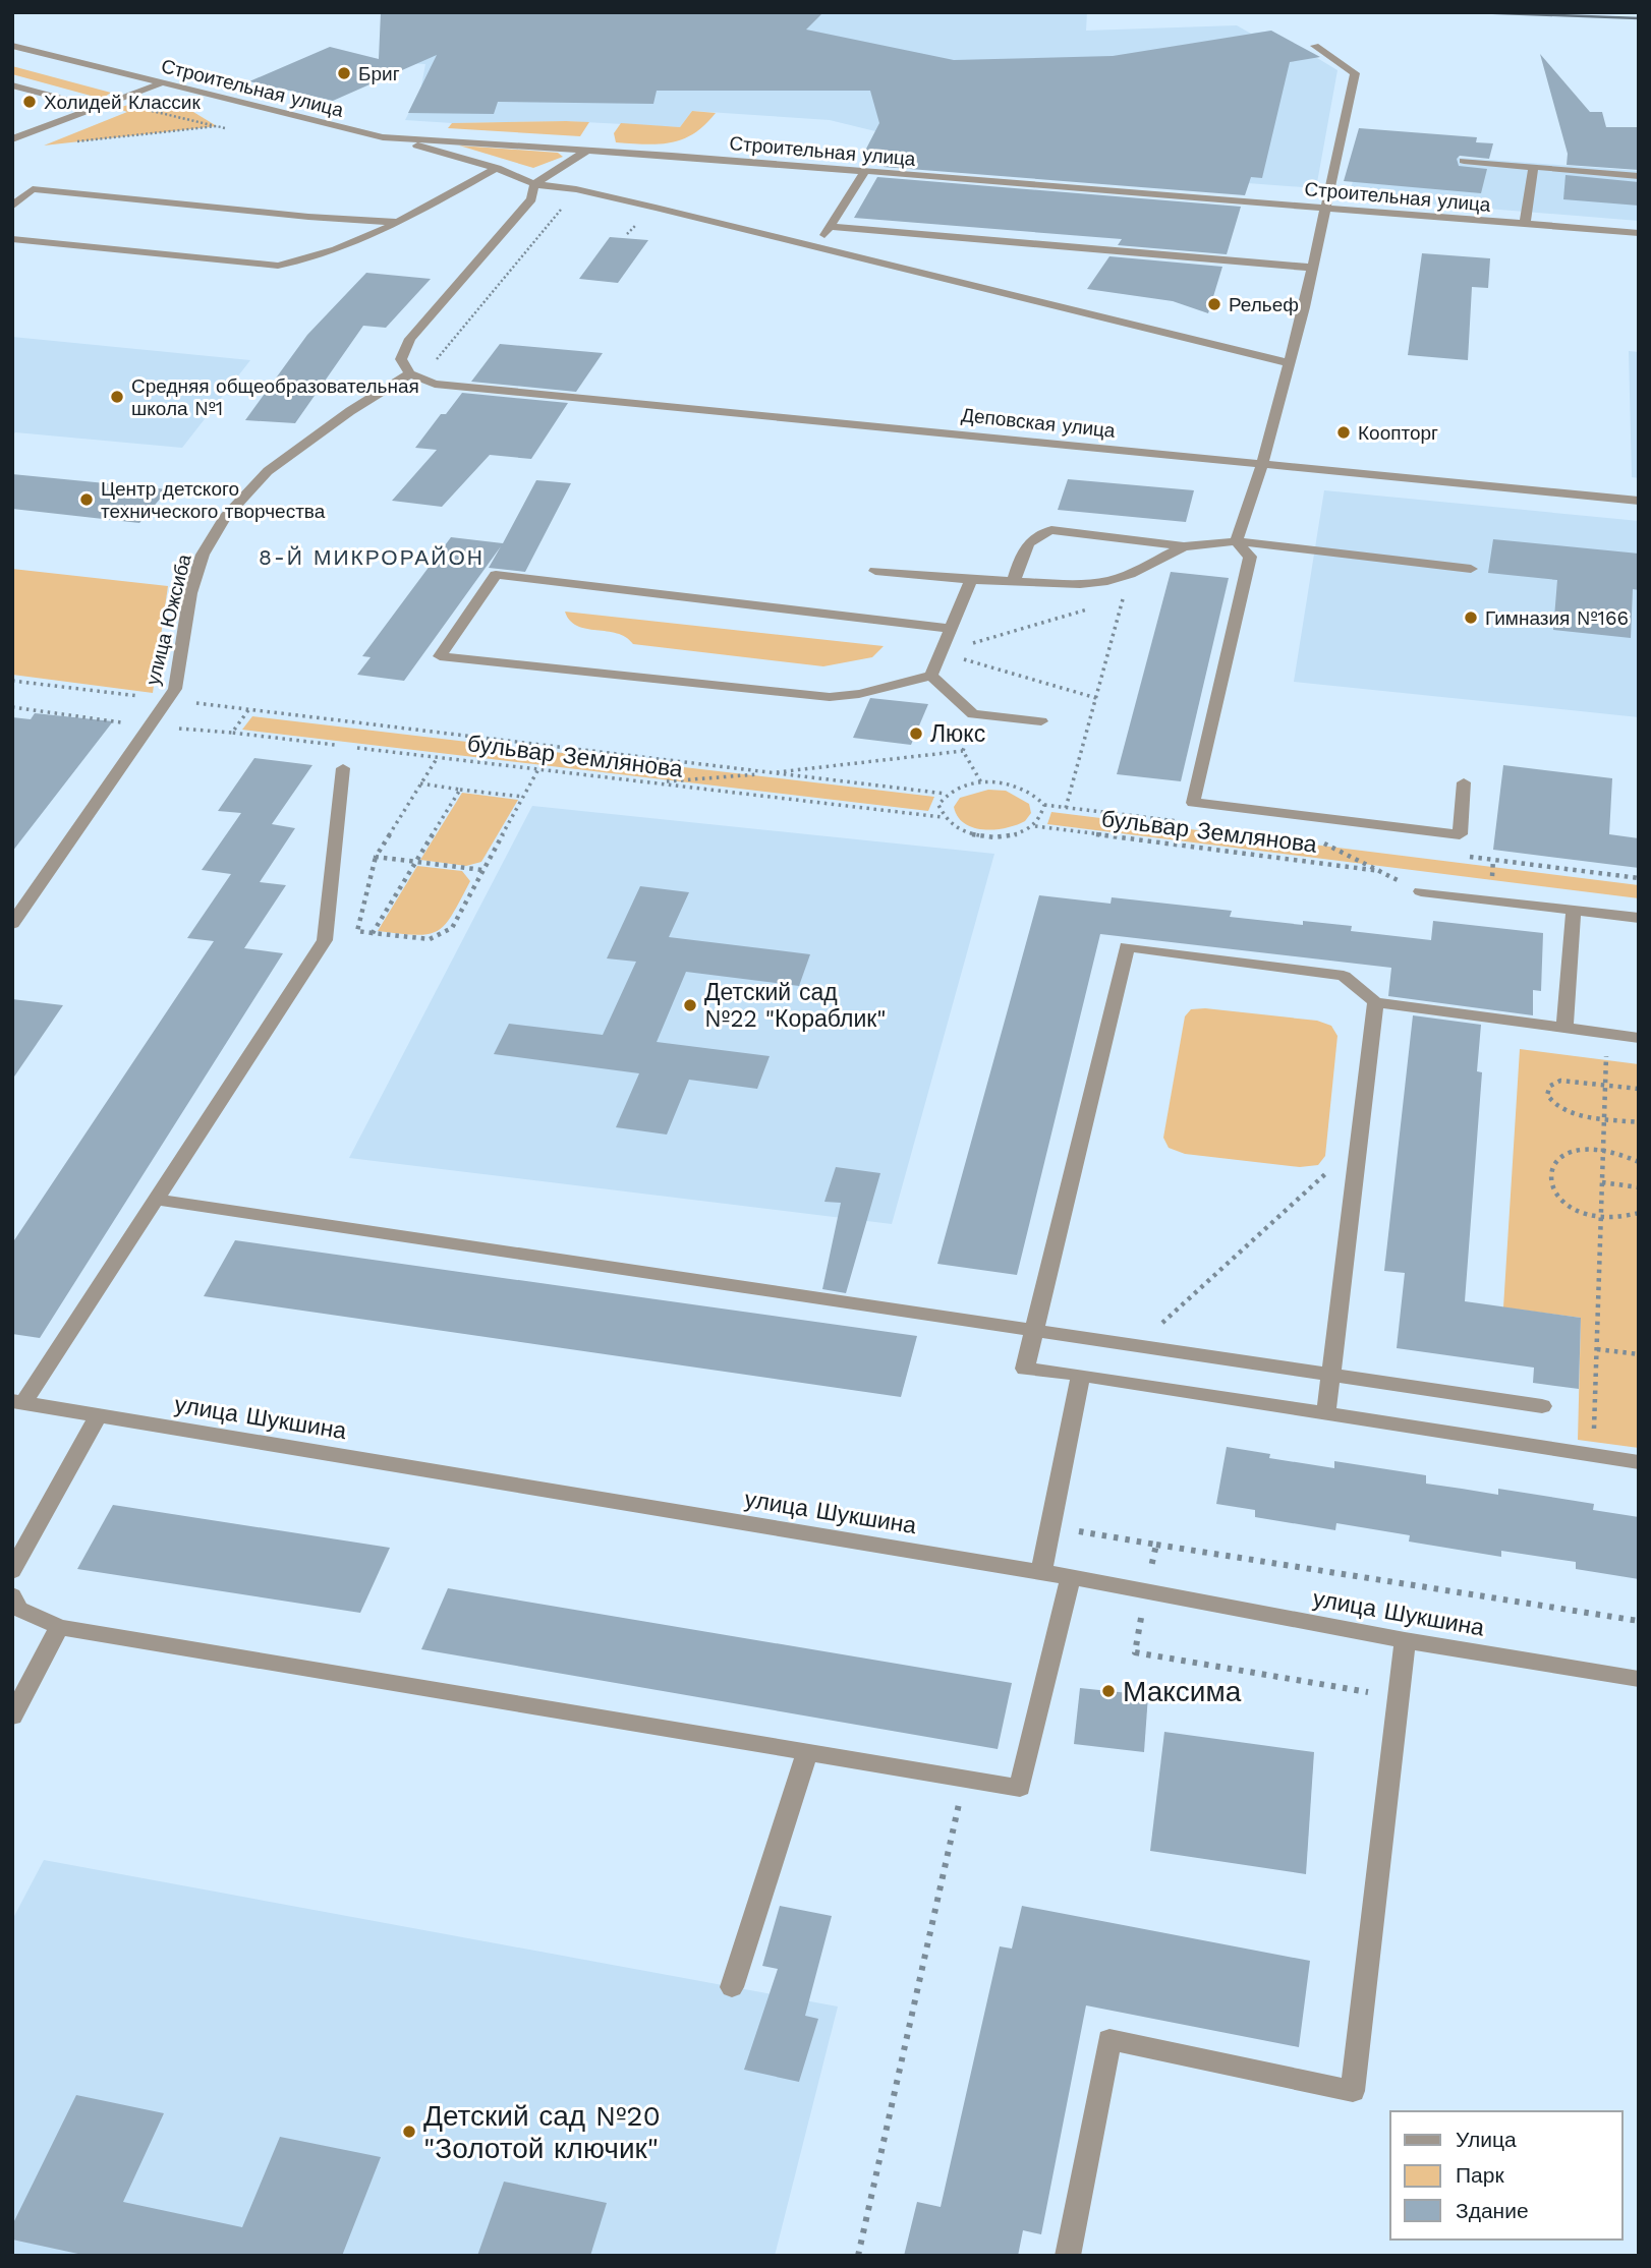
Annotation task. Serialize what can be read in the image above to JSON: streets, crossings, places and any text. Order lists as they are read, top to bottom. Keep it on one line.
{"streets":{"street":["Строительная улица","Деповская улица","улица Южсиба","улица Шукшина"],"path":["бульвар Землянова"]},"crossings":[["улица Южсиба","бульвар Землянова"]],"districts":["8-Й МИКРОРАЙОН"],"places":["Бриг","Холидей Классик","Рельеф","Средняя общеобразовательная школа №1","Коопторг","Центр детского технического творчества","Гимназия №166","Люкс","Детский сад №22 \"Кораблик\"","Максима","Детский сад №20 \"Золотой ключик\""],"legend":["Улица","Парк","Здание"]}
